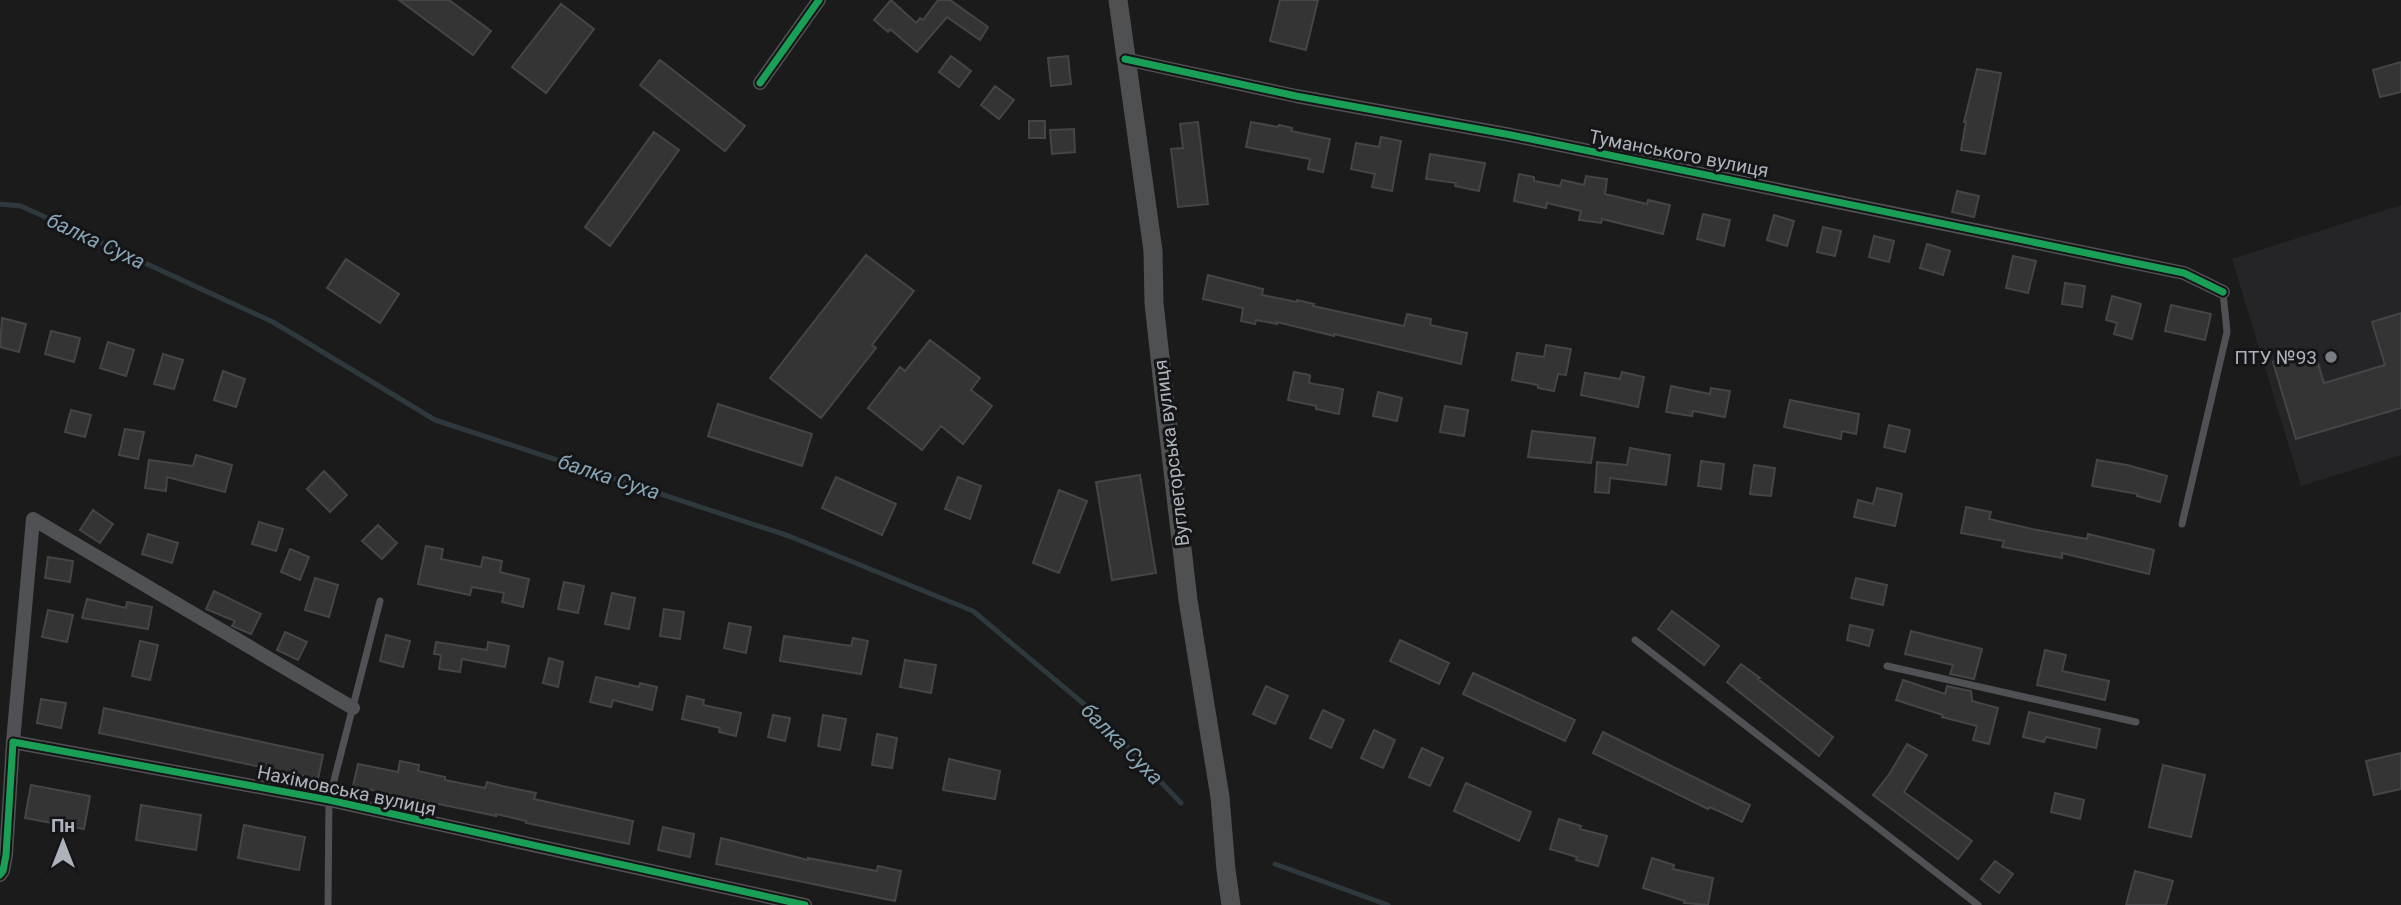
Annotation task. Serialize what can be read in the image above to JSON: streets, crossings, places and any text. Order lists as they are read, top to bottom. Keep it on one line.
{"streets":{"main road":["Вуглегорська вулиця"],"street":["Туманського вулиця","Нахімовська вулиця"]},"crossings":[["Туманського вулиця","Вуглегорська вулиця"]],"water":["балка Суха"],"places":["ПТУ №93"],"north":"top"}
